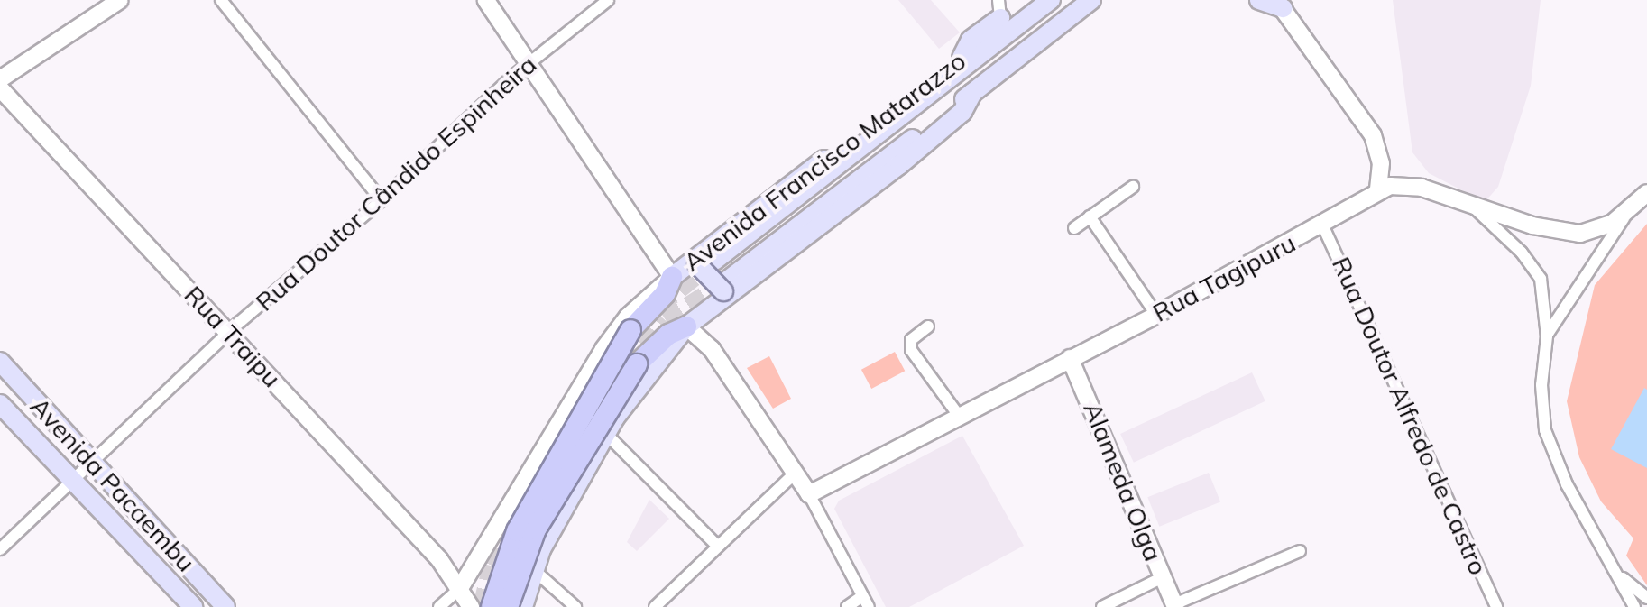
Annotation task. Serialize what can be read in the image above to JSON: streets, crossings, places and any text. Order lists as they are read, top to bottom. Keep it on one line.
{"streets":{"highway":["Avenida Francisco Matarazzo"],"main road":["Avenida Pacaembu"],"street":["Rua Doutor Cândido Espinheira","Rua Tagipuru","Rua Traipu","Rua Doutor Alfredo de Castro","Alameda Olga"]},"crossings":[["Rua Doutor Cândido Espinheira","Rua Traipu"],["Rua Doutor Cândido Espinheira","Avenida Pacaembu"],["Rua Tagipuru","Rua Doutor Alfredo de Castro"],["Rua Tagipuru","Alameda Olga"]]}
